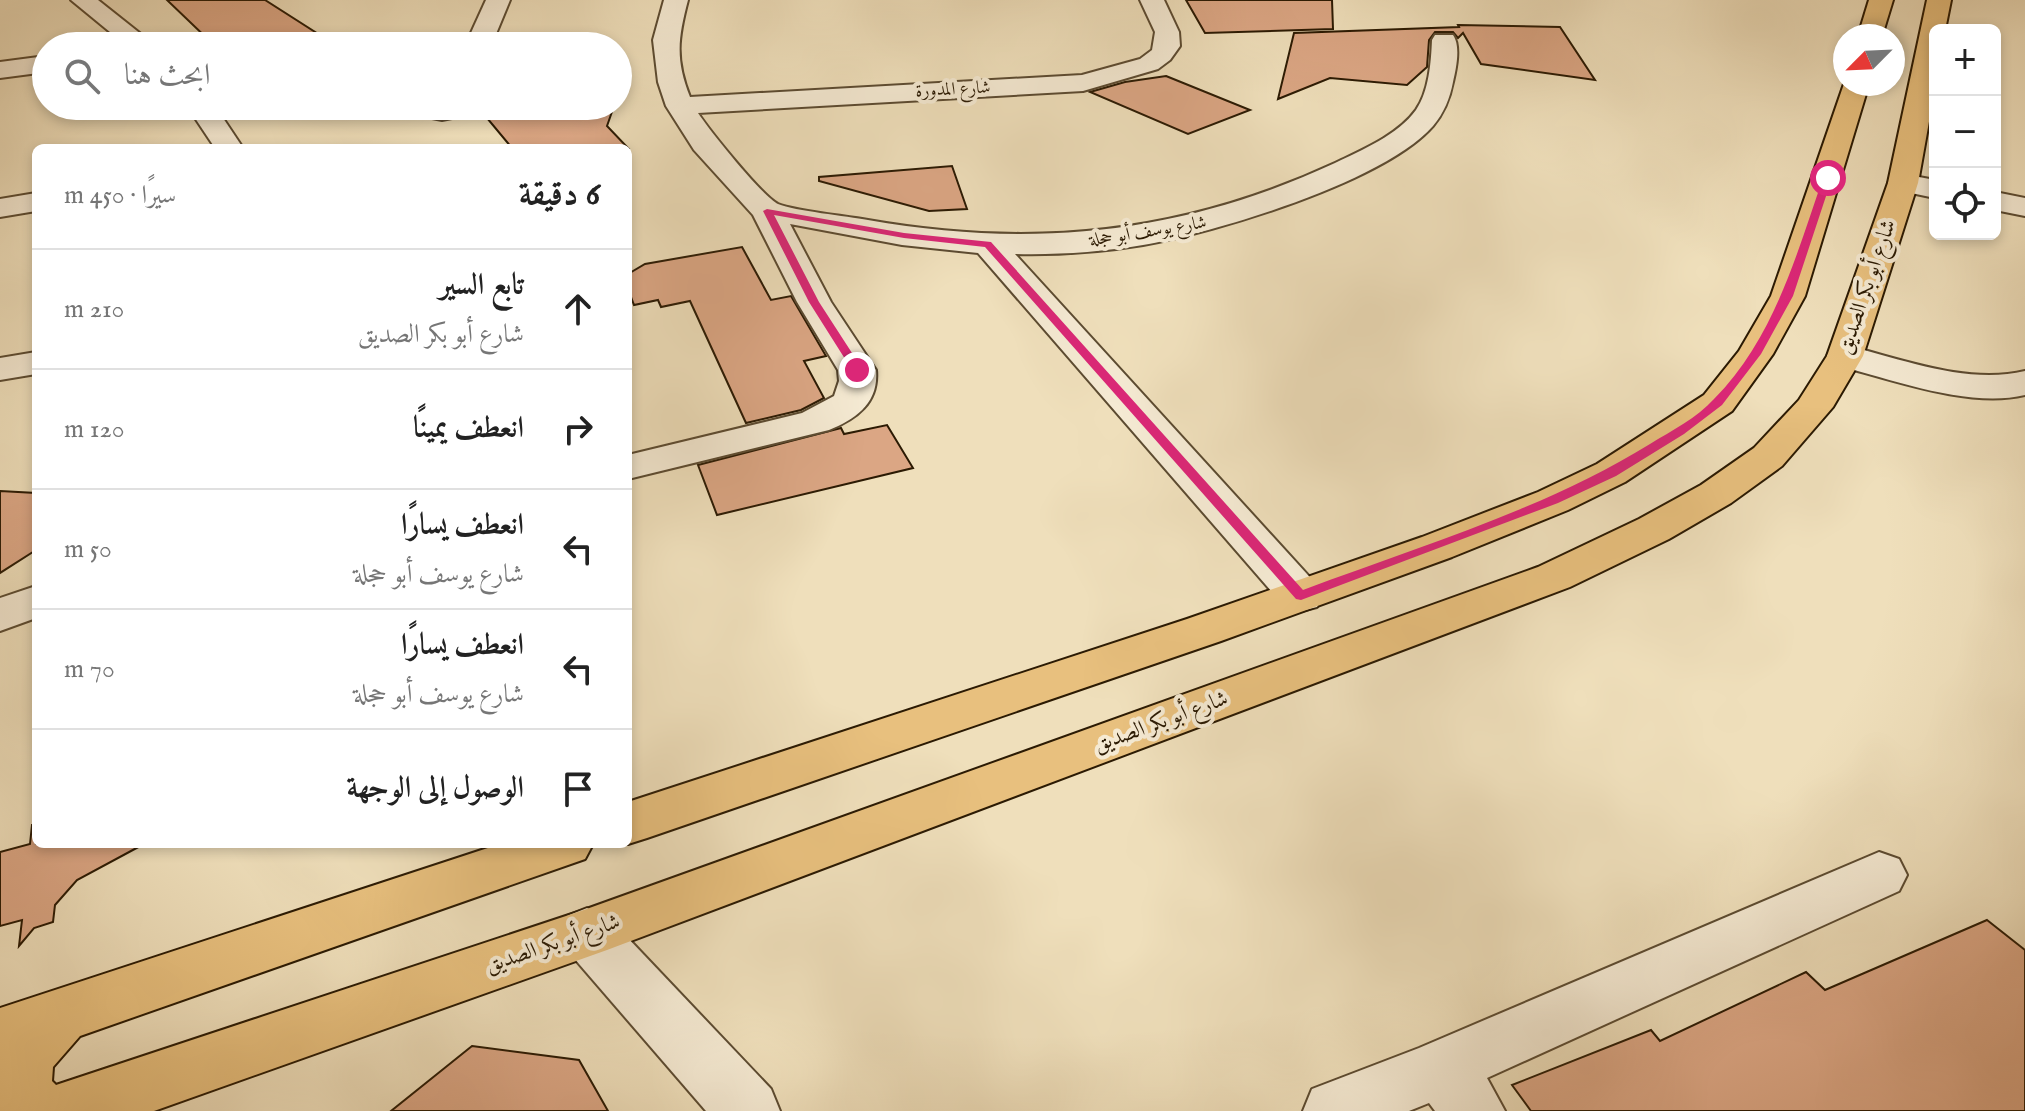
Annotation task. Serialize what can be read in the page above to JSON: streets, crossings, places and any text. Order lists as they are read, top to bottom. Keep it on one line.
{"streets":{"main road":["شارع أبو بكر الصديق"],"street":["شارع المدورة","شارع يوسف أبو حجلة"]},"north":"bottom left","page":{"map_buttons":["+","−"],"search":"ابحث هنا","heading":["6 دقيقة","سيرًا · 450 m"],"list":[["تابع السير","شارع أبو بكر الصديق","210 m"],["انعطف يمينًا","120 m"],["انعطف يسارًا","شارع يوسف أبو حجلة","50 m"],["انعطف يسارًا","شارع يوسف أبو حجلة","70 m"],"الوصول إلى الوجهة"]}}
